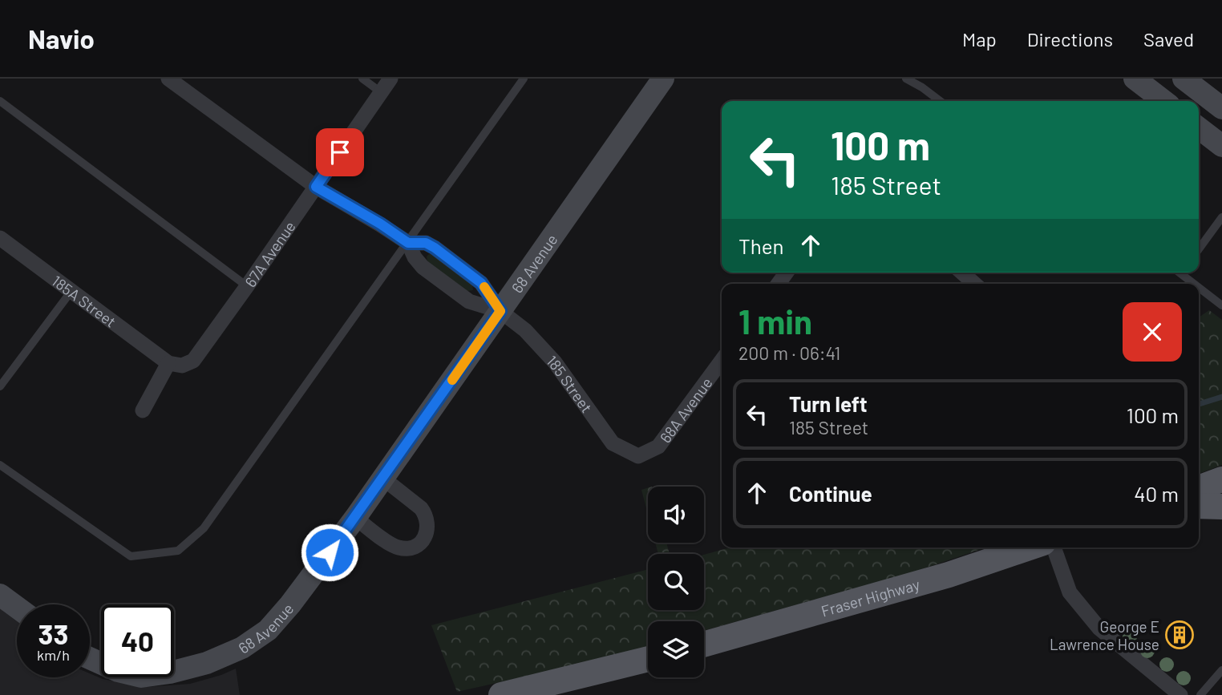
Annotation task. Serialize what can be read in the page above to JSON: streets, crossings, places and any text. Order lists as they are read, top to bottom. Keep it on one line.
{"streets":{"main road":["Fraser Highway"],"street":["67A Avenue","68 Avenue","185A Street","185 Street","68A Avenue"]},"crossings":[["67A Avenue","185A Street"],["68 Avenue","185 Street"],["185 Street","68A Avenue"]],"places":{"building":["George E Lawrence House"]},"page":{"header":"Navio","nav":["Map","Directions","Saved"],"turn":["100 m","185 Street"],"then":"Then","heading":["1 min","200 m · 06:41"],"list":[{"name":"Turn left","note":"185 Street","value":"100 m"},{"name":"Continue","value":"40 m"}],"speed":"33 km/h","limit":"40"}}
